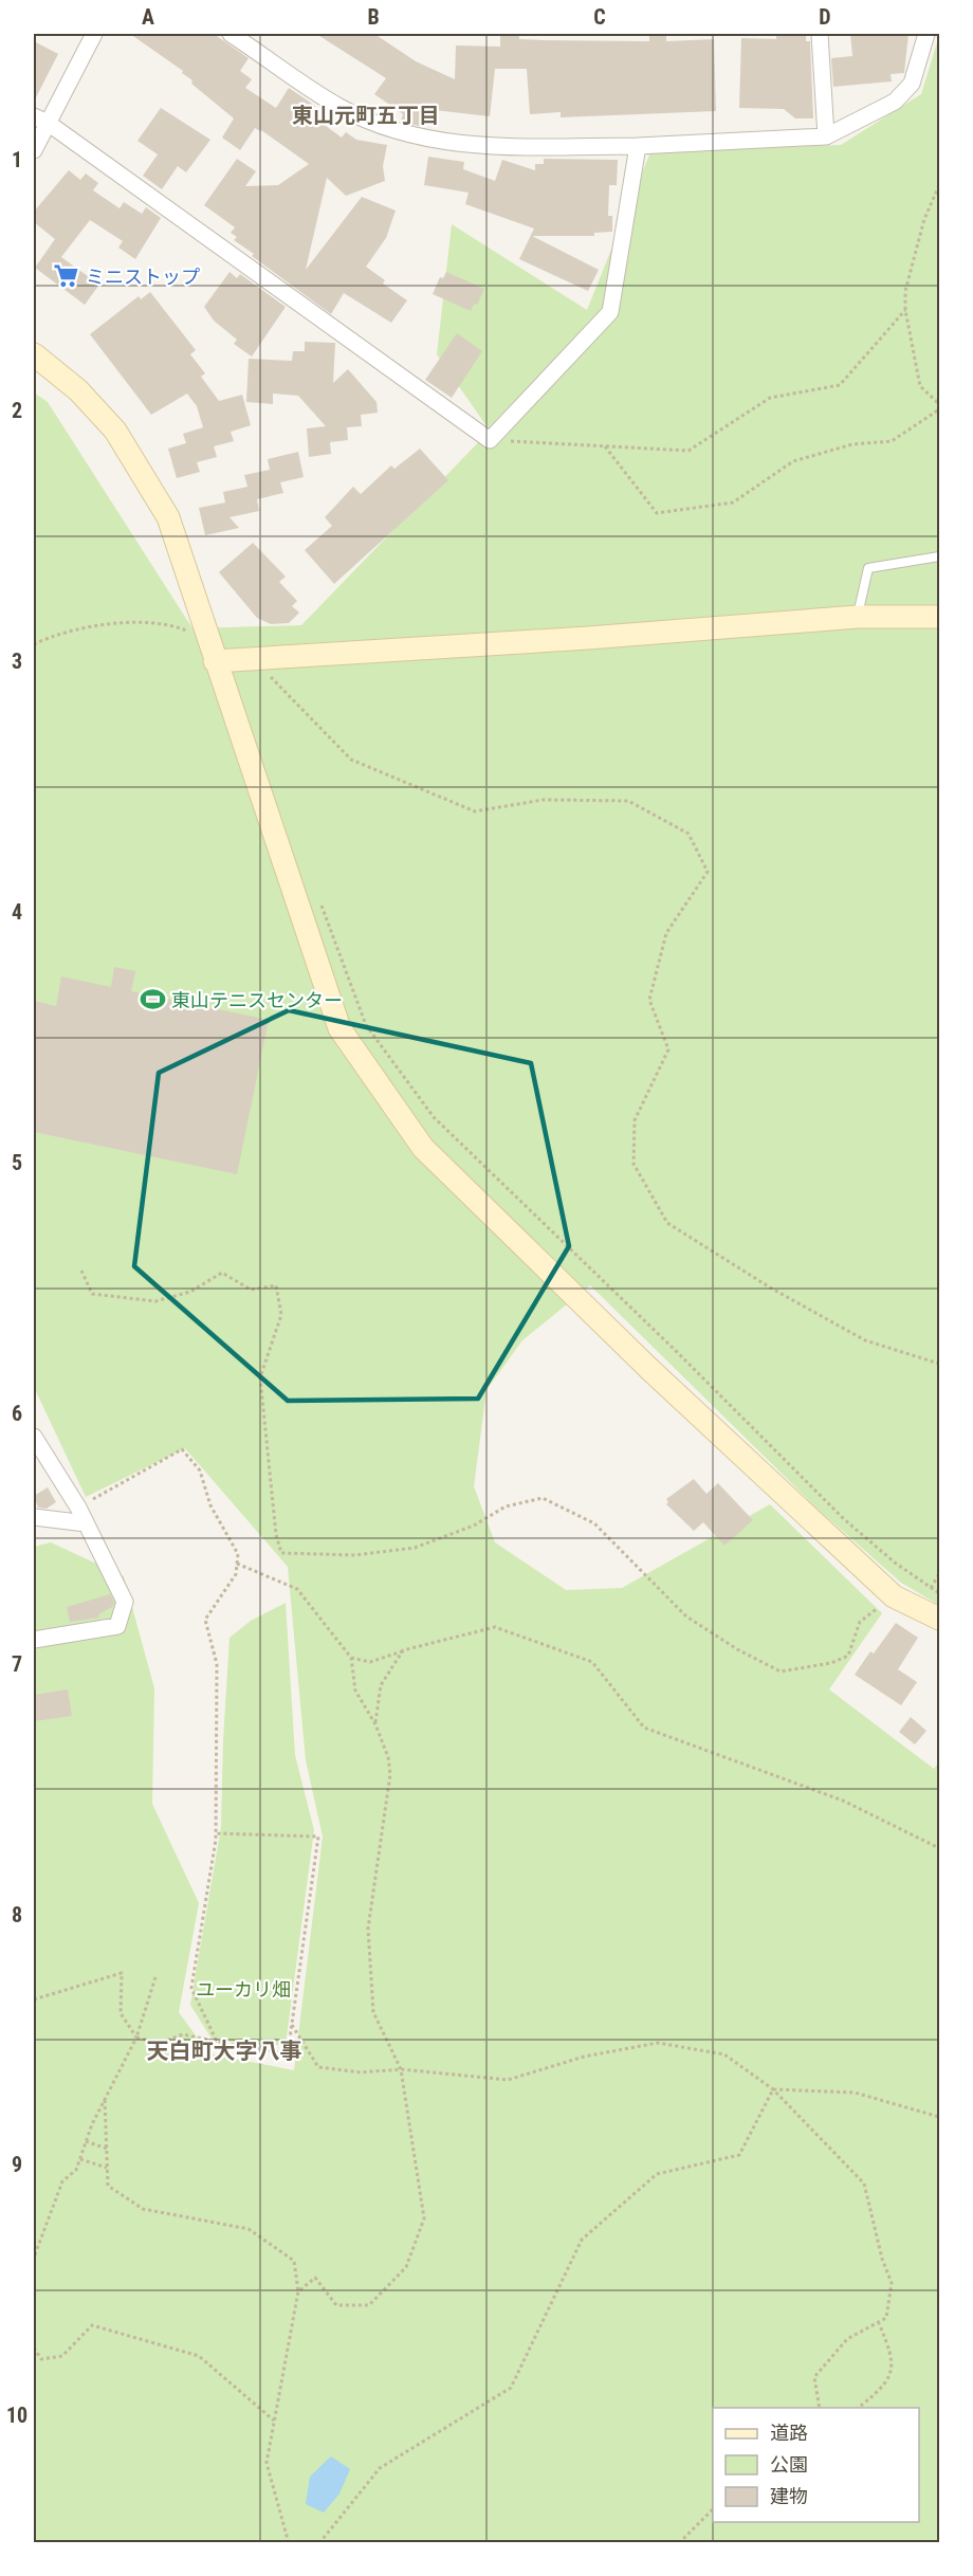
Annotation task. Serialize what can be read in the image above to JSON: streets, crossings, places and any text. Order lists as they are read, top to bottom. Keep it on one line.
{"districts":["東山元町五丁目","天白町大字八事"],"parks":["ユーカリ畑"],"places":{"supermarket":["ミニストップ"],"sports":["東山テニスセンター"]},"legend":["道路","公園","建物"],"grid":{"columns":["A","B","C","D"],"rows":["1","2","3","4","5","6","7","8","9","10"]}}
